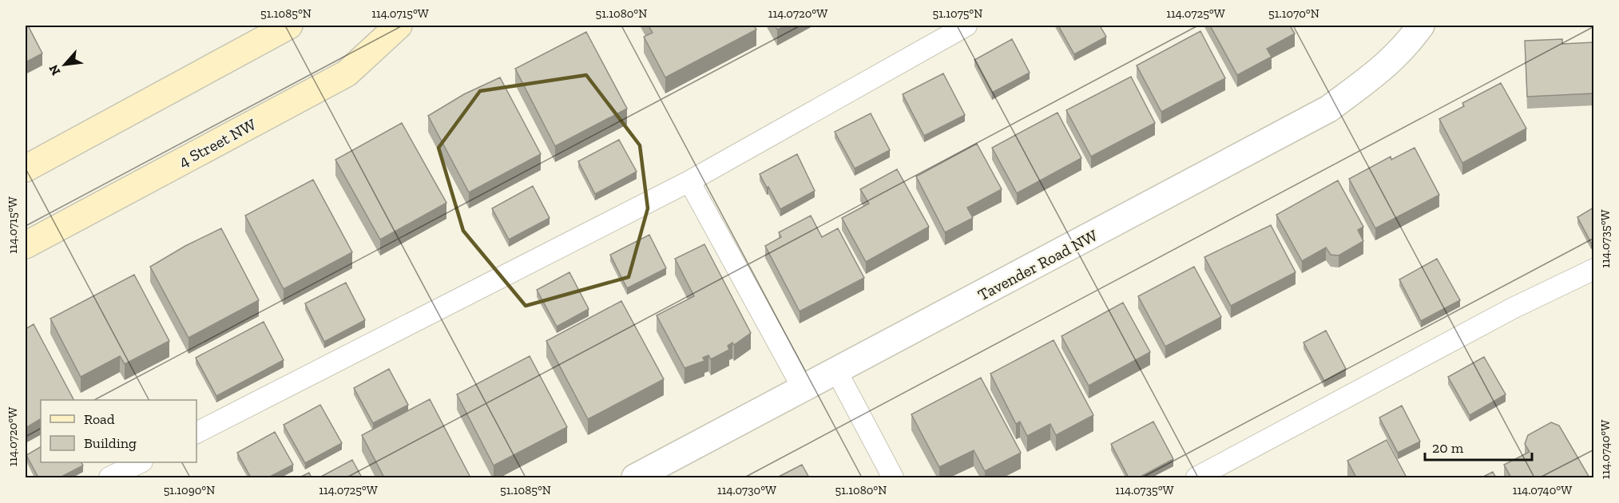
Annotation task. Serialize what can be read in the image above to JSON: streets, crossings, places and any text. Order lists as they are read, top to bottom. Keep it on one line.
{"streets":{"main road":["4 Street NW"],"street":["Tavender Road NW"]},"legend":["Road","Building"],"scale_bar":"20 m","north":"bottom left","coordinates":["51.1085°N","114.0715°W","51.1080°N","114.0720°W","51.1075°N","114.0725°W","51.1070°N","114.0735°W","114.0740°W","51.1090°N","114.0730°W"]}
